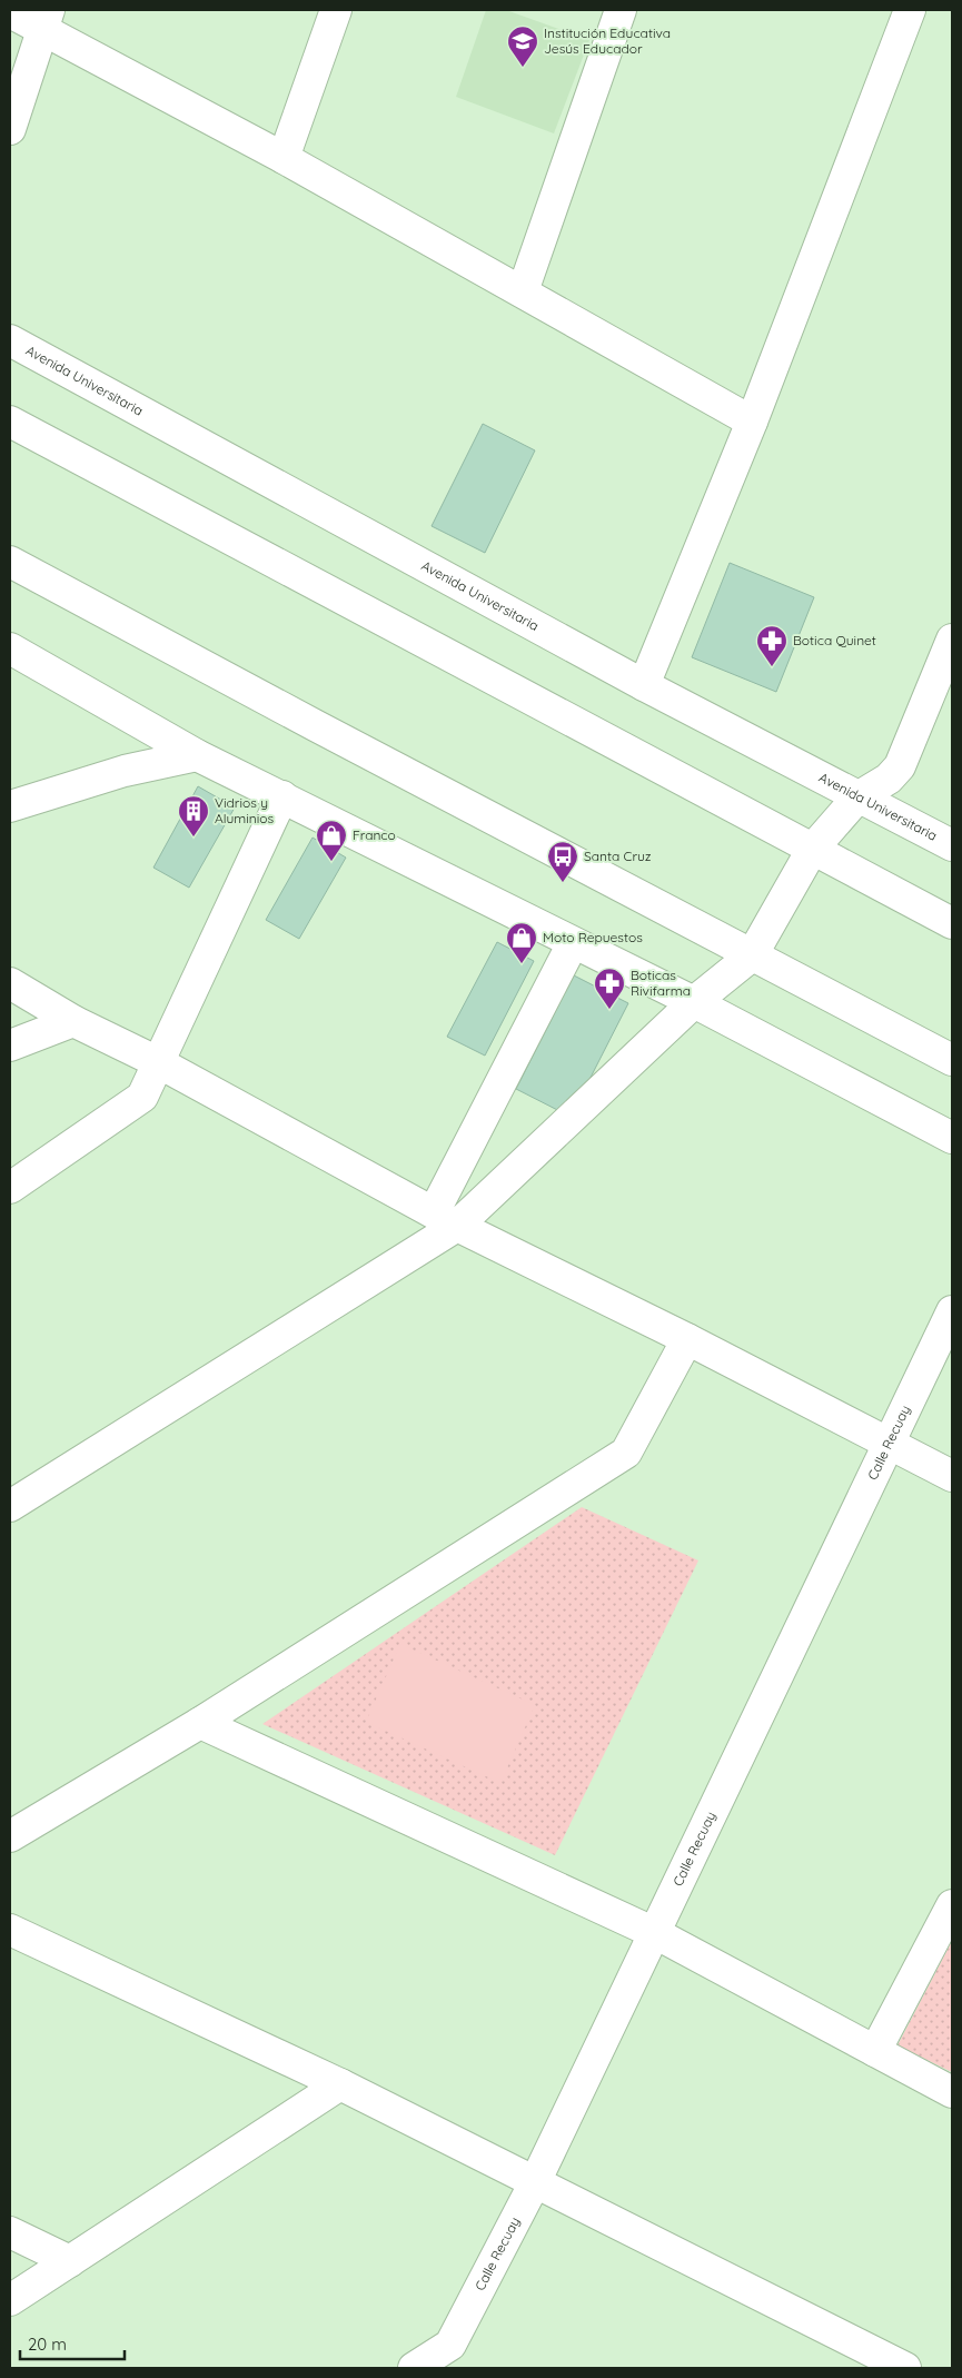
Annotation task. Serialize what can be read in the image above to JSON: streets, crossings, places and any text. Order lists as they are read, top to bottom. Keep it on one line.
{"streets":{"street":["Avenida Universitaria","Calle Recuay"]},"places":{"school or university":["Institución Educativa Jesús Educador"],"pharmacy":["Botica Quinet","Boticas Rivifarma"],"building":["Vidrios y Aluminios"],"shop":["Franco","Moto Repuestos"],"bus stop":["Santa Cruz"]},"scale_bar":"20 m"}
